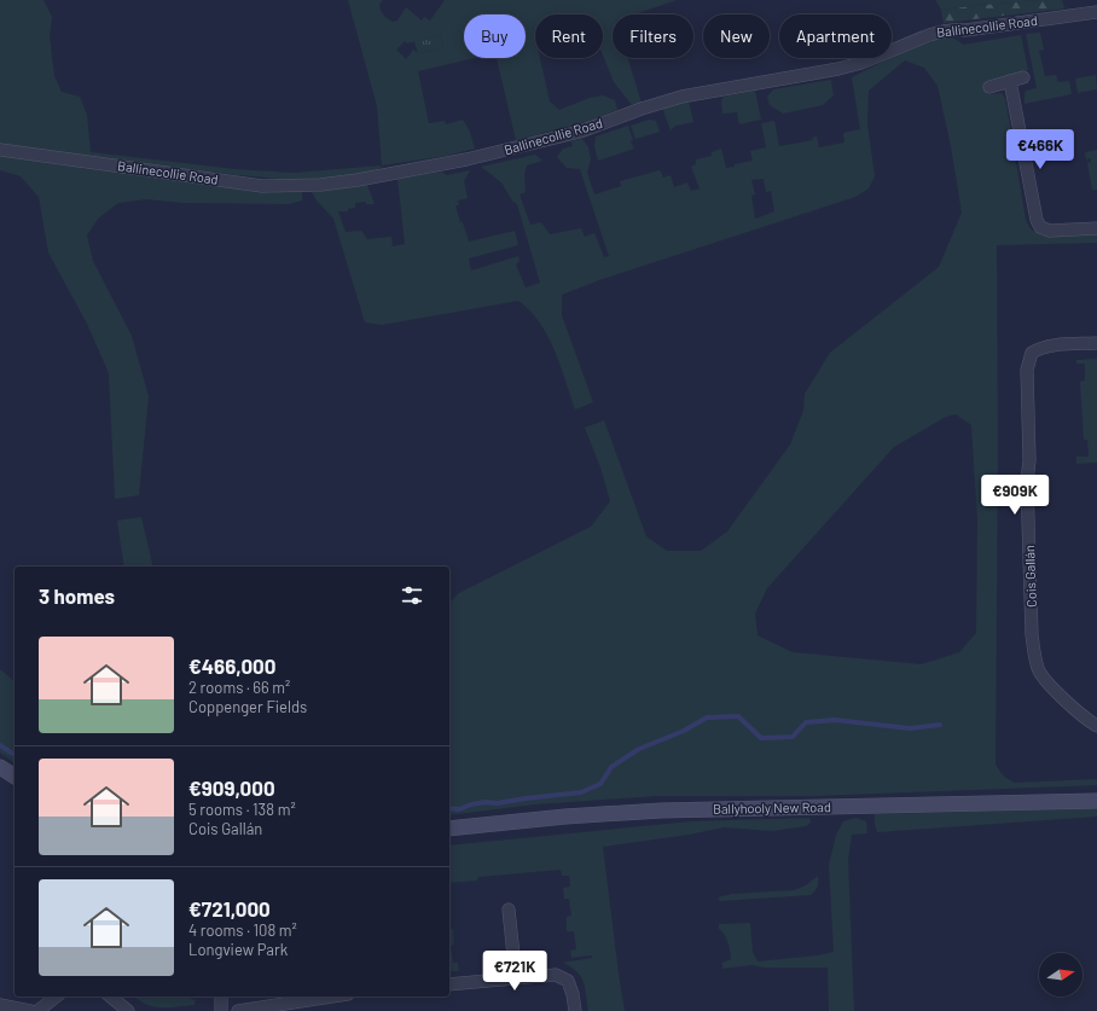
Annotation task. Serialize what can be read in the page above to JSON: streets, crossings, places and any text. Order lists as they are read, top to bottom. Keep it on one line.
{"streets":{"main road":["Ballyhooly New Road"],"street":["Ballinecollie Road","Cois Gallán"]},"north":"right","page":{"chip":["Buy","Rent","Filters","New","Apartment"],"price":["€466K","€909K","€721K"],"heading":"3 homes","list":[{"name":"€466,000","note":"2 rooms · 66 m² · Coppenger Fields"},{"name":"€909,000","note":"5 rooms · 138 m² · Cois Gallán"},{"name":"€721,000","note":"4 rooms · 108 m² · Longview Park"}]}}
